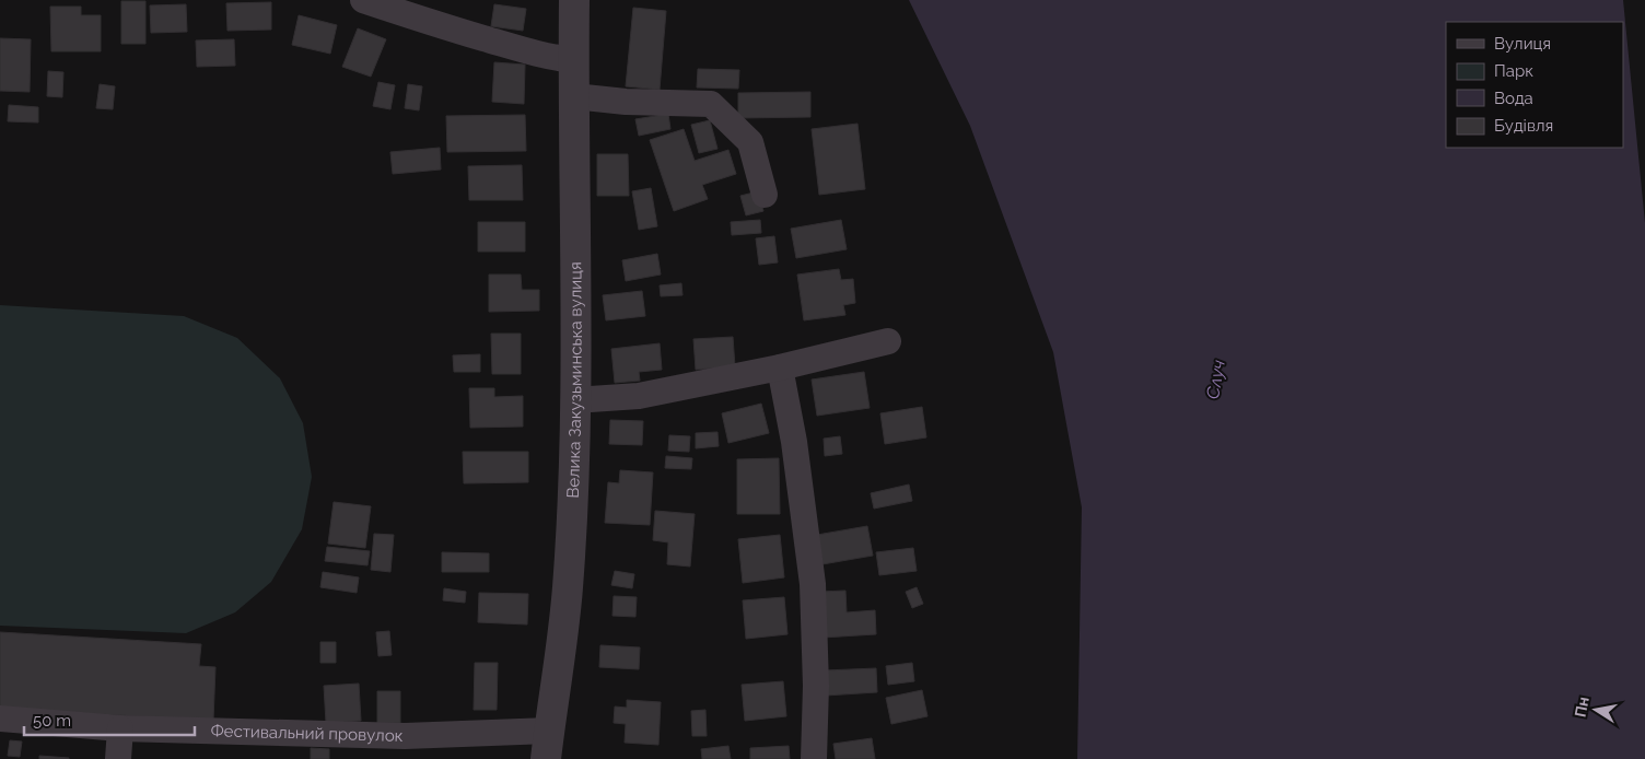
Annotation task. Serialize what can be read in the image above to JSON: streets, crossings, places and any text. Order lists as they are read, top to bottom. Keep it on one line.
{"streets":{"street":["Велика Закузьминська вулиця","Фестивальний провулок"]},"crossings":[["Велика Закузьминська вулиця","Фестивальний провулок"]],"water":["Случ"],"legend":["Вулиця","Парк","Вода","Будівля"],"scale_bar":"50 m","north":"left"}
